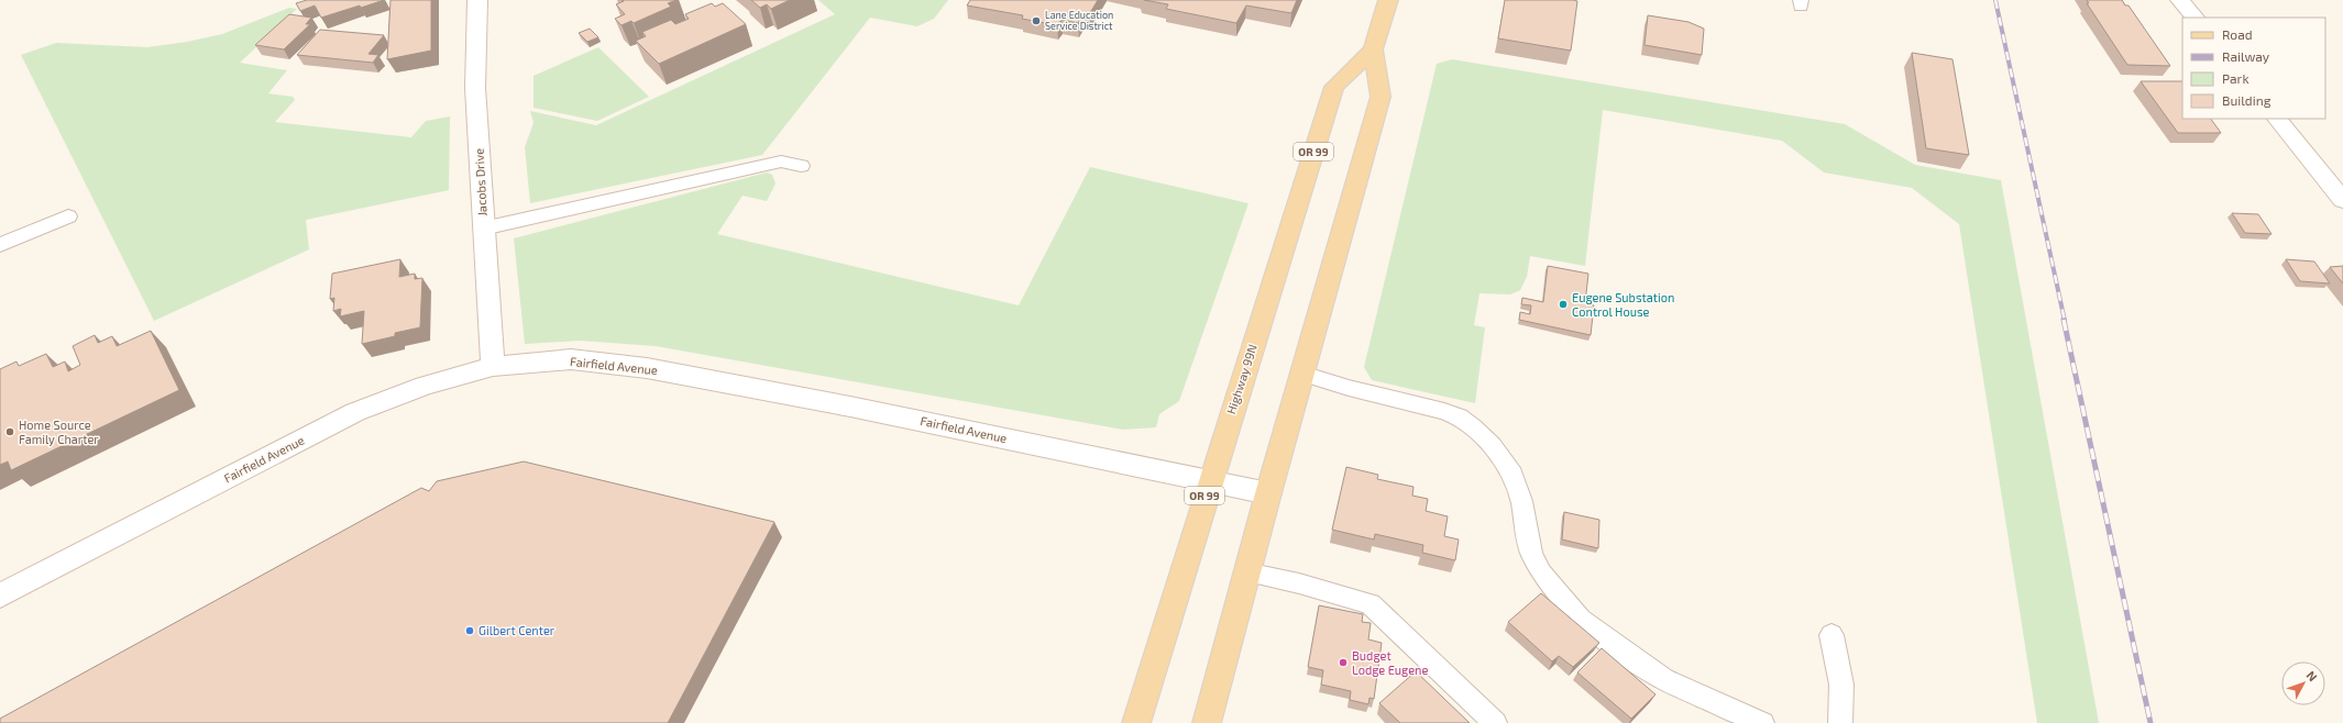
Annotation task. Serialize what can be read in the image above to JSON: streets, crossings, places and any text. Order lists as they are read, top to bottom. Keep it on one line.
{"streets":{"main road":["OR 99","Highway 99N"],"street":["Jacobs Drive","Fairfield Avenue"]},"crossings":[["Jacobs Drive","Fairfield Avenue"],["Fairfield Avenue","Highway 99N"]],"places":["Lane Education Service District","Eugene Substation Control House","Home Source Family Charter","Gilbert Center","Budget Lodge Eugene"],"legend":["Road","Railway","Park","Building"],"north":"top right"}
